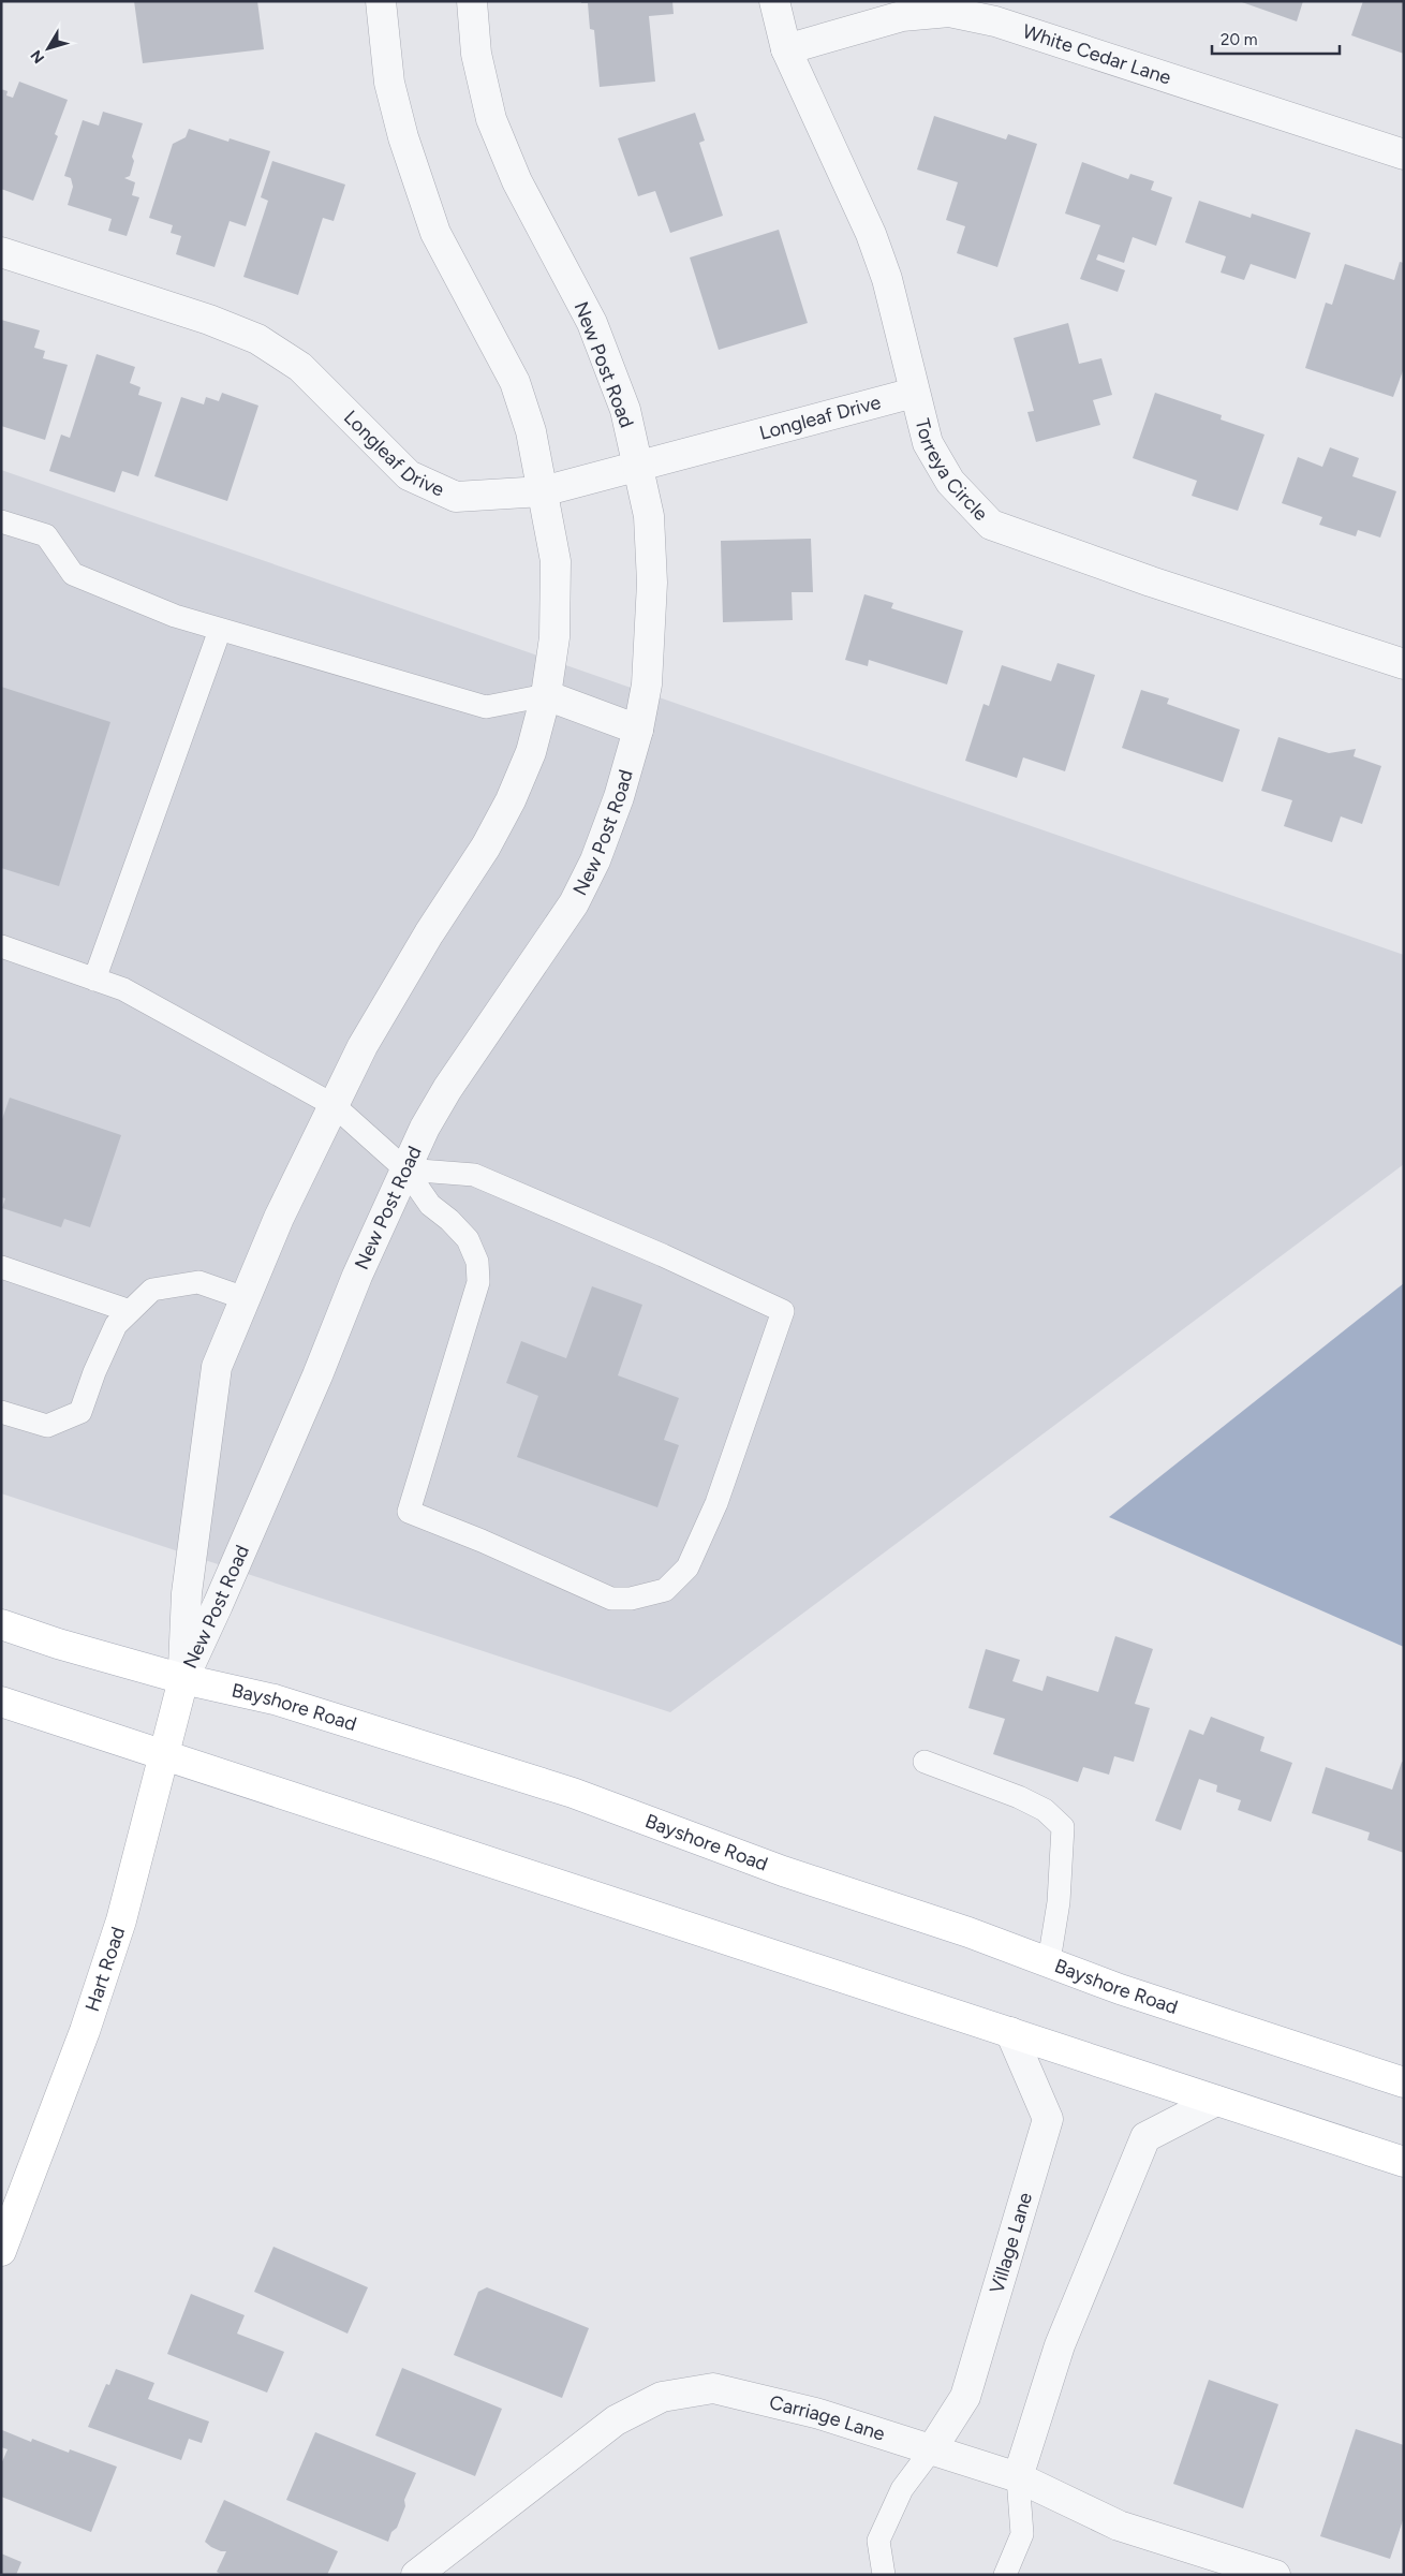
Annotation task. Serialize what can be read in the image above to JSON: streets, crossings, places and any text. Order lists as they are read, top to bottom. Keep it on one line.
{"streets":{"main road":["Bayshore Road","Hart Road"],"street":["White Cedar Lane","New Post Road","Longleaf Drive","Torreya Circle","Village Lane","Carriage Lane"]},"crossings":[["White Cedar Lane","Torreya Circle"],["New Post Road","Longleaf Drive"],["New Post Road","Bayshore Road"],["New Post Road","Hart Road"],["Longleaf Drive","Torreya Circle"],["Bayshore Road","Hart Road"],["Village Lane","Carriage Lane"]],"scale_bar":"20 m","north":"bottom left"}
